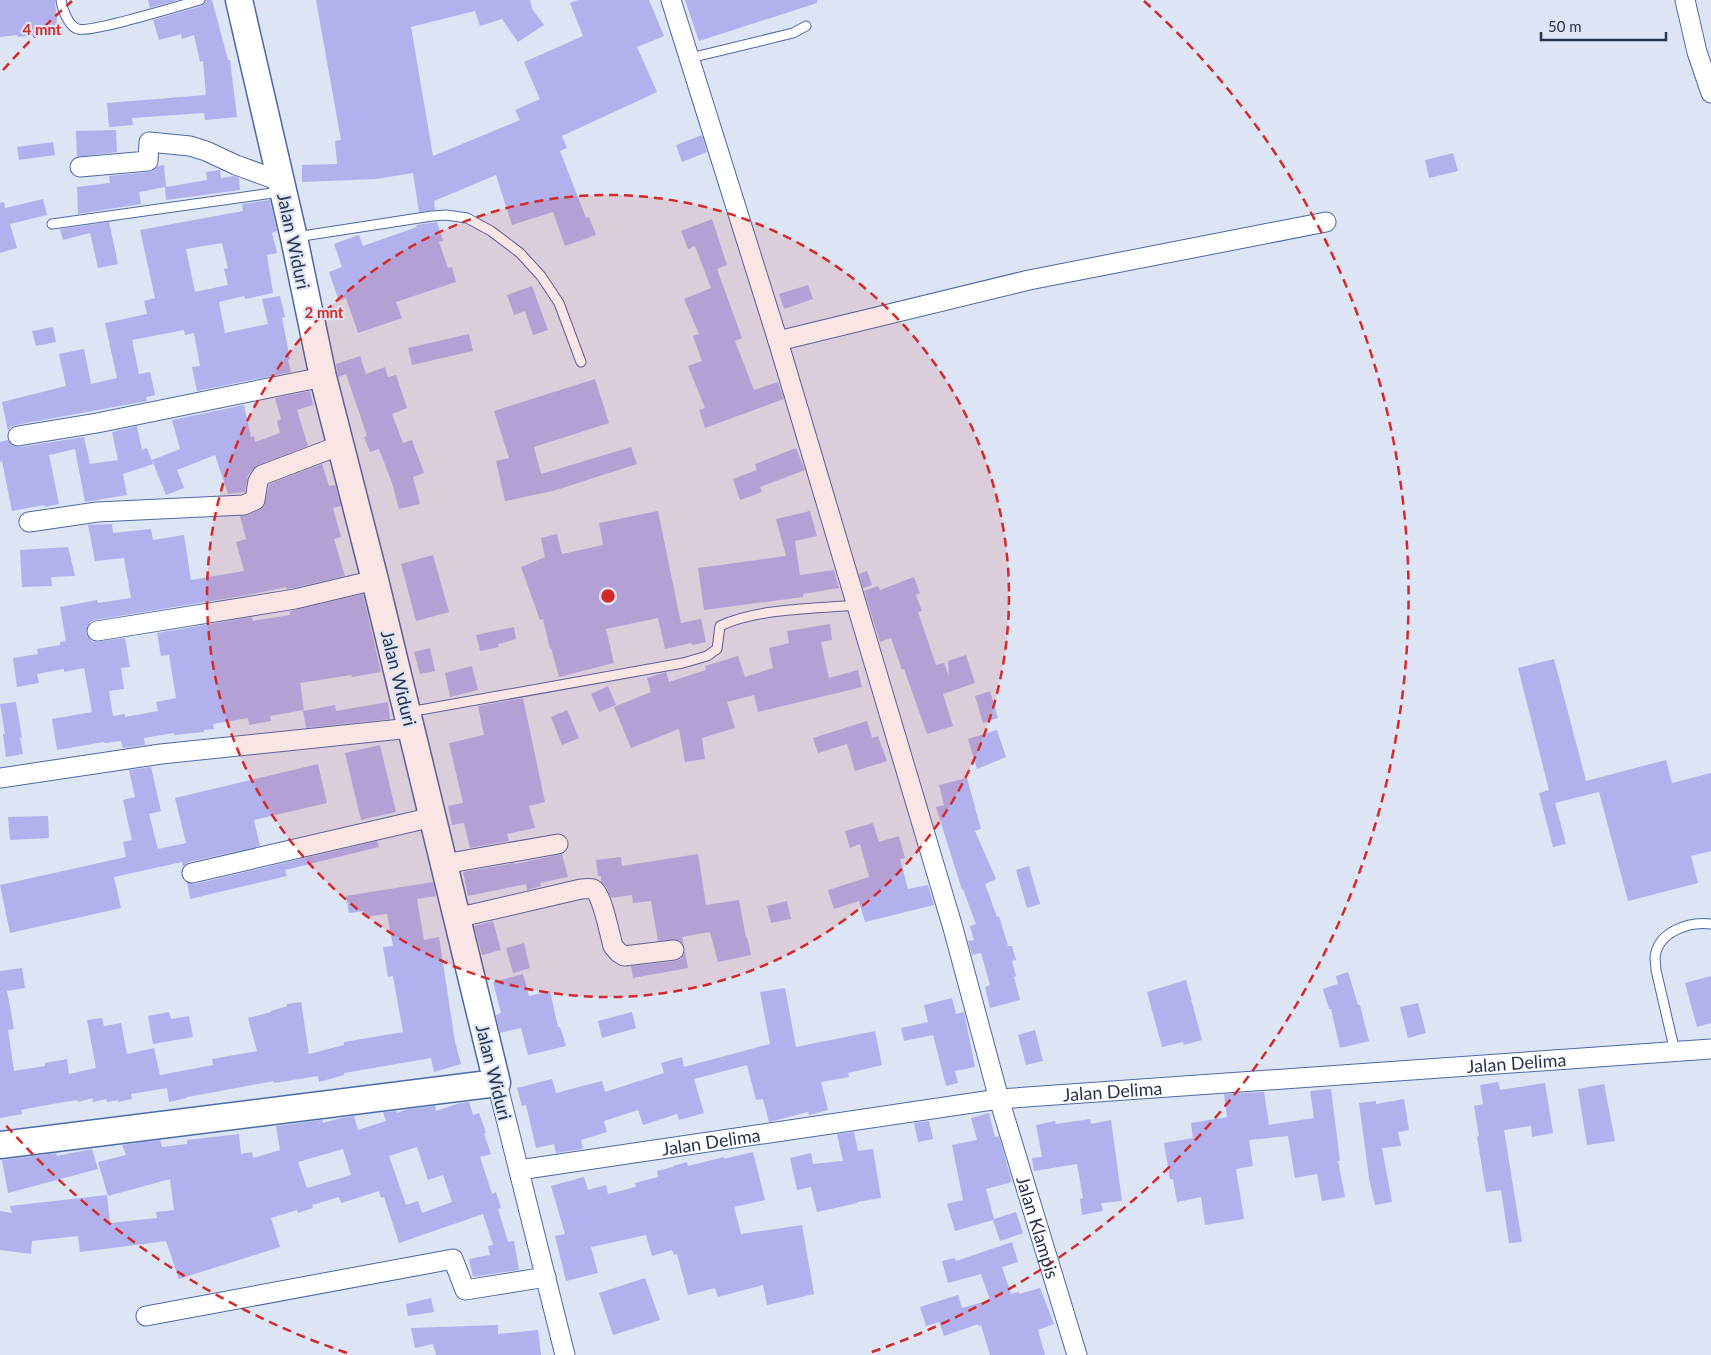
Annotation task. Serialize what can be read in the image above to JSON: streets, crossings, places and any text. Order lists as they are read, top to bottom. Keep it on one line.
{"streets":{"main road":["Jalan Widuri"],"street":["Jalan Delima","Jalan Klampis"]},"crossings":[["Jalan Widuri","Jalan Delima"],["Jalan Delima","Jalan Klampis"]],"scale_bar":"50 m","rings":["4 mnt","2 mnt"]}
